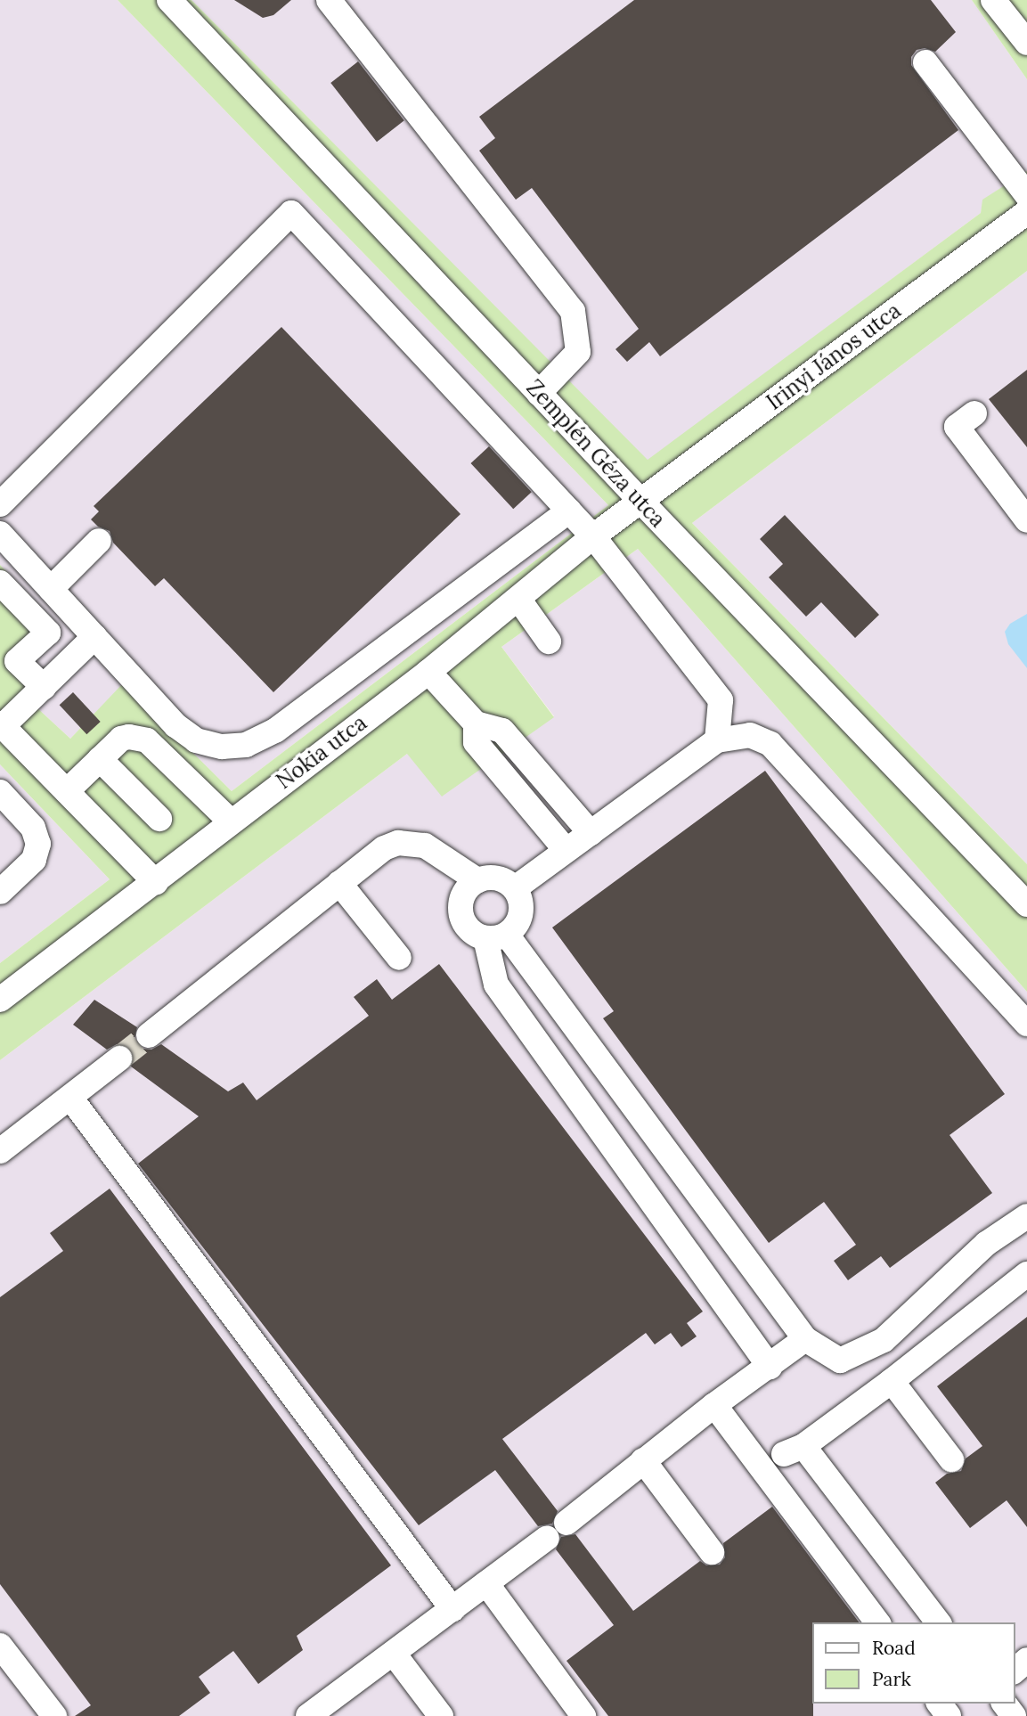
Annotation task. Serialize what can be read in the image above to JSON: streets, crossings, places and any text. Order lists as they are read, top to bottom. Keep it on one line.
{"streets":{"street":["Irinyi János utca","Zemplén Géza utca","Nokia utca"]},"crossings":[["Irinyi János utca","Zemplén Géza utca"],["Irinyi János utca","Nokia utca"],["Zemplén Géza utca","Nokia utca"]],"legend":["Road","Park"]}
